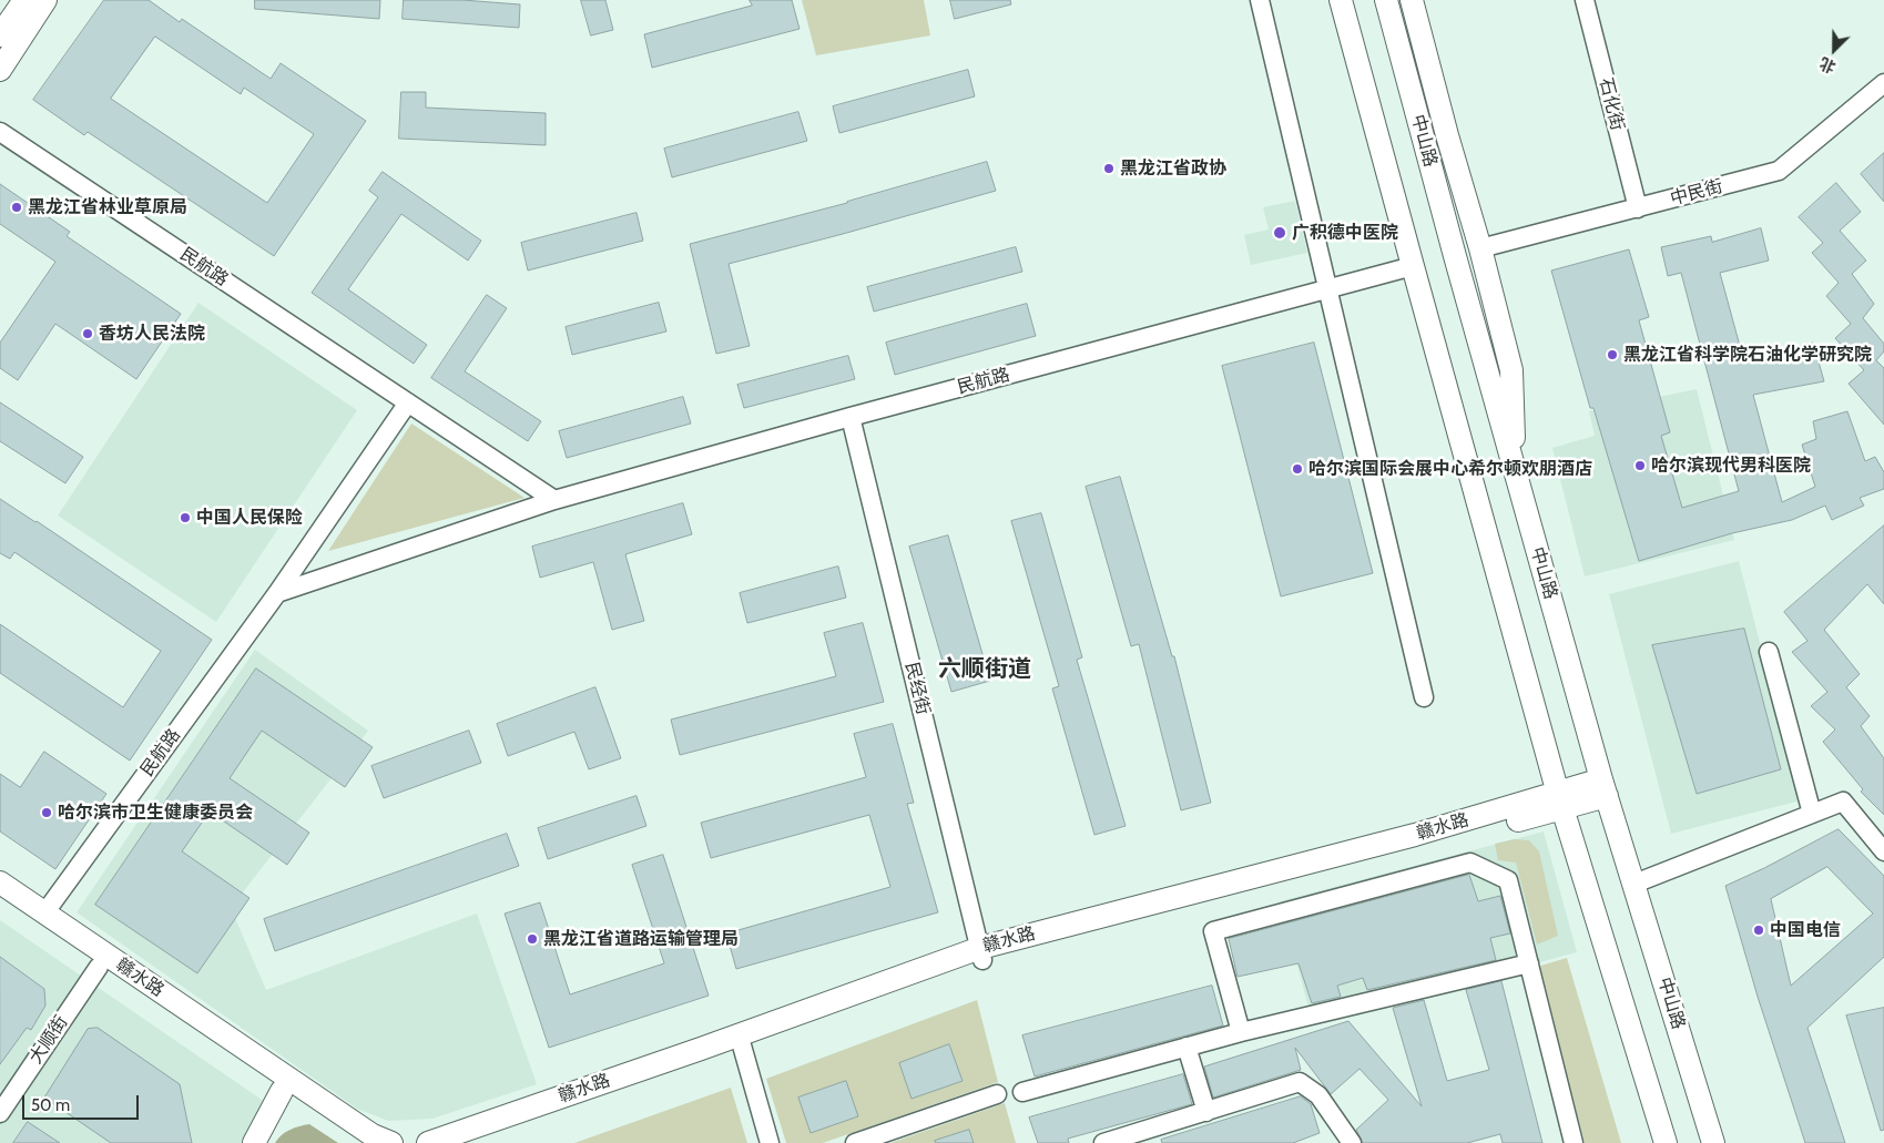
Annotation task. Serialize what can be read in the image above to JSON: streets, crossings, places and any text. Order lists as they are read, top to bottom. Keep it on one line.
{"streets":{"main road":["中山路","赣水路"],"street":["石化街","中民街","民航路","民经街","大顺街"]},"crossings":[["石化街","中民街"],["中山路","赣水路"],["民航路","民经街"],["民航路","赣水路"],["民经街","赣水路"],["赣水路","大顺街"]],"districts":["六顺街道"],"places":["黑龙江省政协","黑龙江省林业草原局","广积德中医院","香坊人民法院","黑龙江省科学院石油化学研究院","哈尔滨现代男科医院","哈尔滨国际会展中心希尔顿欢朋酒店","中国人民保险","哈尔滨市卫生健康委员会","中国电信","黑龙江省道路运输管理局"],"scale_bar":"50 m","north":"bottom left"}
